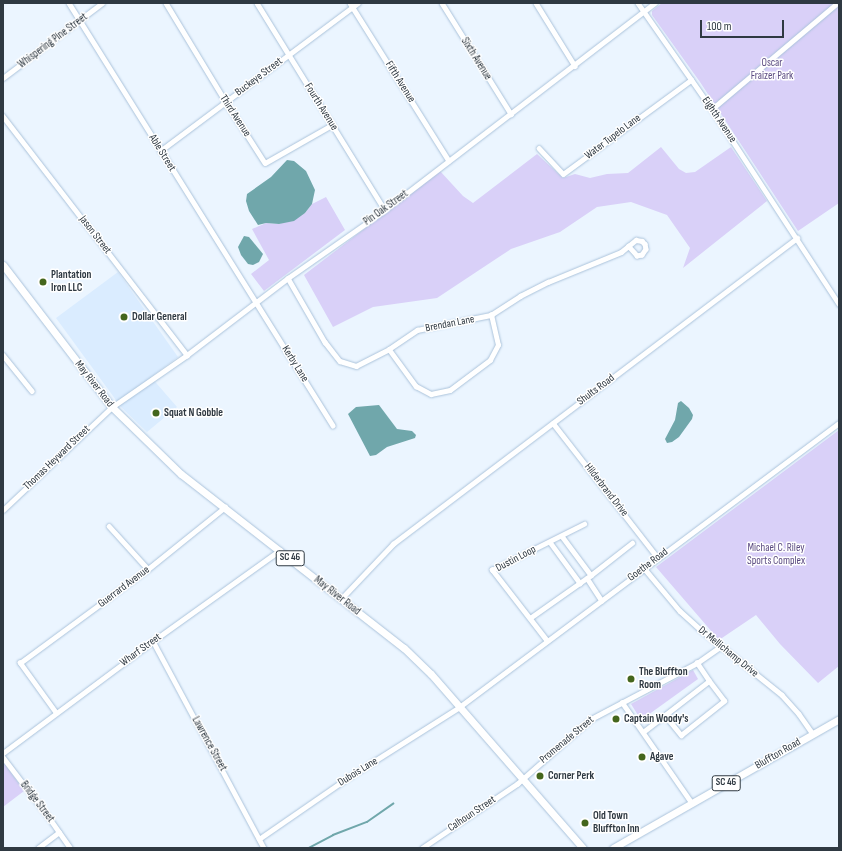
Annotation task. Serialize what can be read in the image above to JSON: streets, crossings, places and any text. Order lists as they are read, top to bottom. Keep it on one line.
{"streets":{"main road":["May River Road","SC 46","Bluffton Road"],"street":["Whispering Pine Street","Sixth Avenue","Buckeye Street","Fifth Avenue","Fourth Avenue","Third Avenue","Eighth Avenue","Water Tupelo Lane","Able Street","Pin Oak Street","Jason Street","Brendan Lane","Kerby Lane","Shults Road","Thomas Heyward Street","Hilderbrand Drive","Dustin Loop","Goethe Road","Guerrard Avenue","Wharf Street","Dr Mellichamp Drive","Promenade Street","Lawrence Street","Dubois Lane","Bridge Street","Calhoun Street"]},"crossings":[["Whispering Pine Street","Able Street"],["Sixth Avenue","Pin Oak Street"],["Buckeye Street","Fifth Avenue"],["Buckeye Street","Fourth Avenue"],["Buckeye Street","Third Avenue"],["Buckeye Street","Able Street"],["Fifth Avenue","Pin Oak Street"],["Fourth Avenue","Third Avenue"],["Fourth Avenue","Pin Oak Street"],["Eighth Avenue","Water Tupelo Lane"],["Eighth Avenue","Pin Oak Street"],["Eighth Avenue","Shults Road"],["Able Street","Pin Oak Street"],["Able Street","Kerby Lane"],["Pin Oak Street","Jason Street"],["Pin Oak Street","Brendan Lane"],["Pin Oak Street","Kerby Lane"],["Pin Oak Street","May River Road"],["Pin Oak Street","Thomas Heyward Street"],["May River Road","Shults Road"],["May River Road","Thomas Heyward Street"],["May River Road","Goethe Road"],["May River Road","Guerrard Avenue"],["May River Road","Wharf Street"],["May River Road","Promenade Street"],["May River Road","Dubois Lane"],["May River Road","Calhoun Street"],["Shults Road","Hilderbrand Drive"],["Hilderbrand Drive","Goethe Road"],["Dustin Loop","Goethe Road"],["Goethe Road","Dr Mellichamp Drive"],["Goethe Road","Dubois Lane"],["Guerrard Avenue","Wharf Street"],["Wharf Street","Lawrence Street"],["Dr Mellichamp Drive","Promenade Street"],["Dr Mellichamp Drive","Bluffton Road"],["Promenade Street","Calhoun Street"],["Lawrence Street","Dubois Lane"]],"parks":["Oscar Fraizer Park","Michael C. Riley Sports Complex"],"places":["Plantation Iron LLC","Dollar General","Squat N Gobble","The Bluffton Room","Captain Woody's","Agave","Corner Perk","Old Town Bluffton Inn"],"scale_bar":"100 m"}
